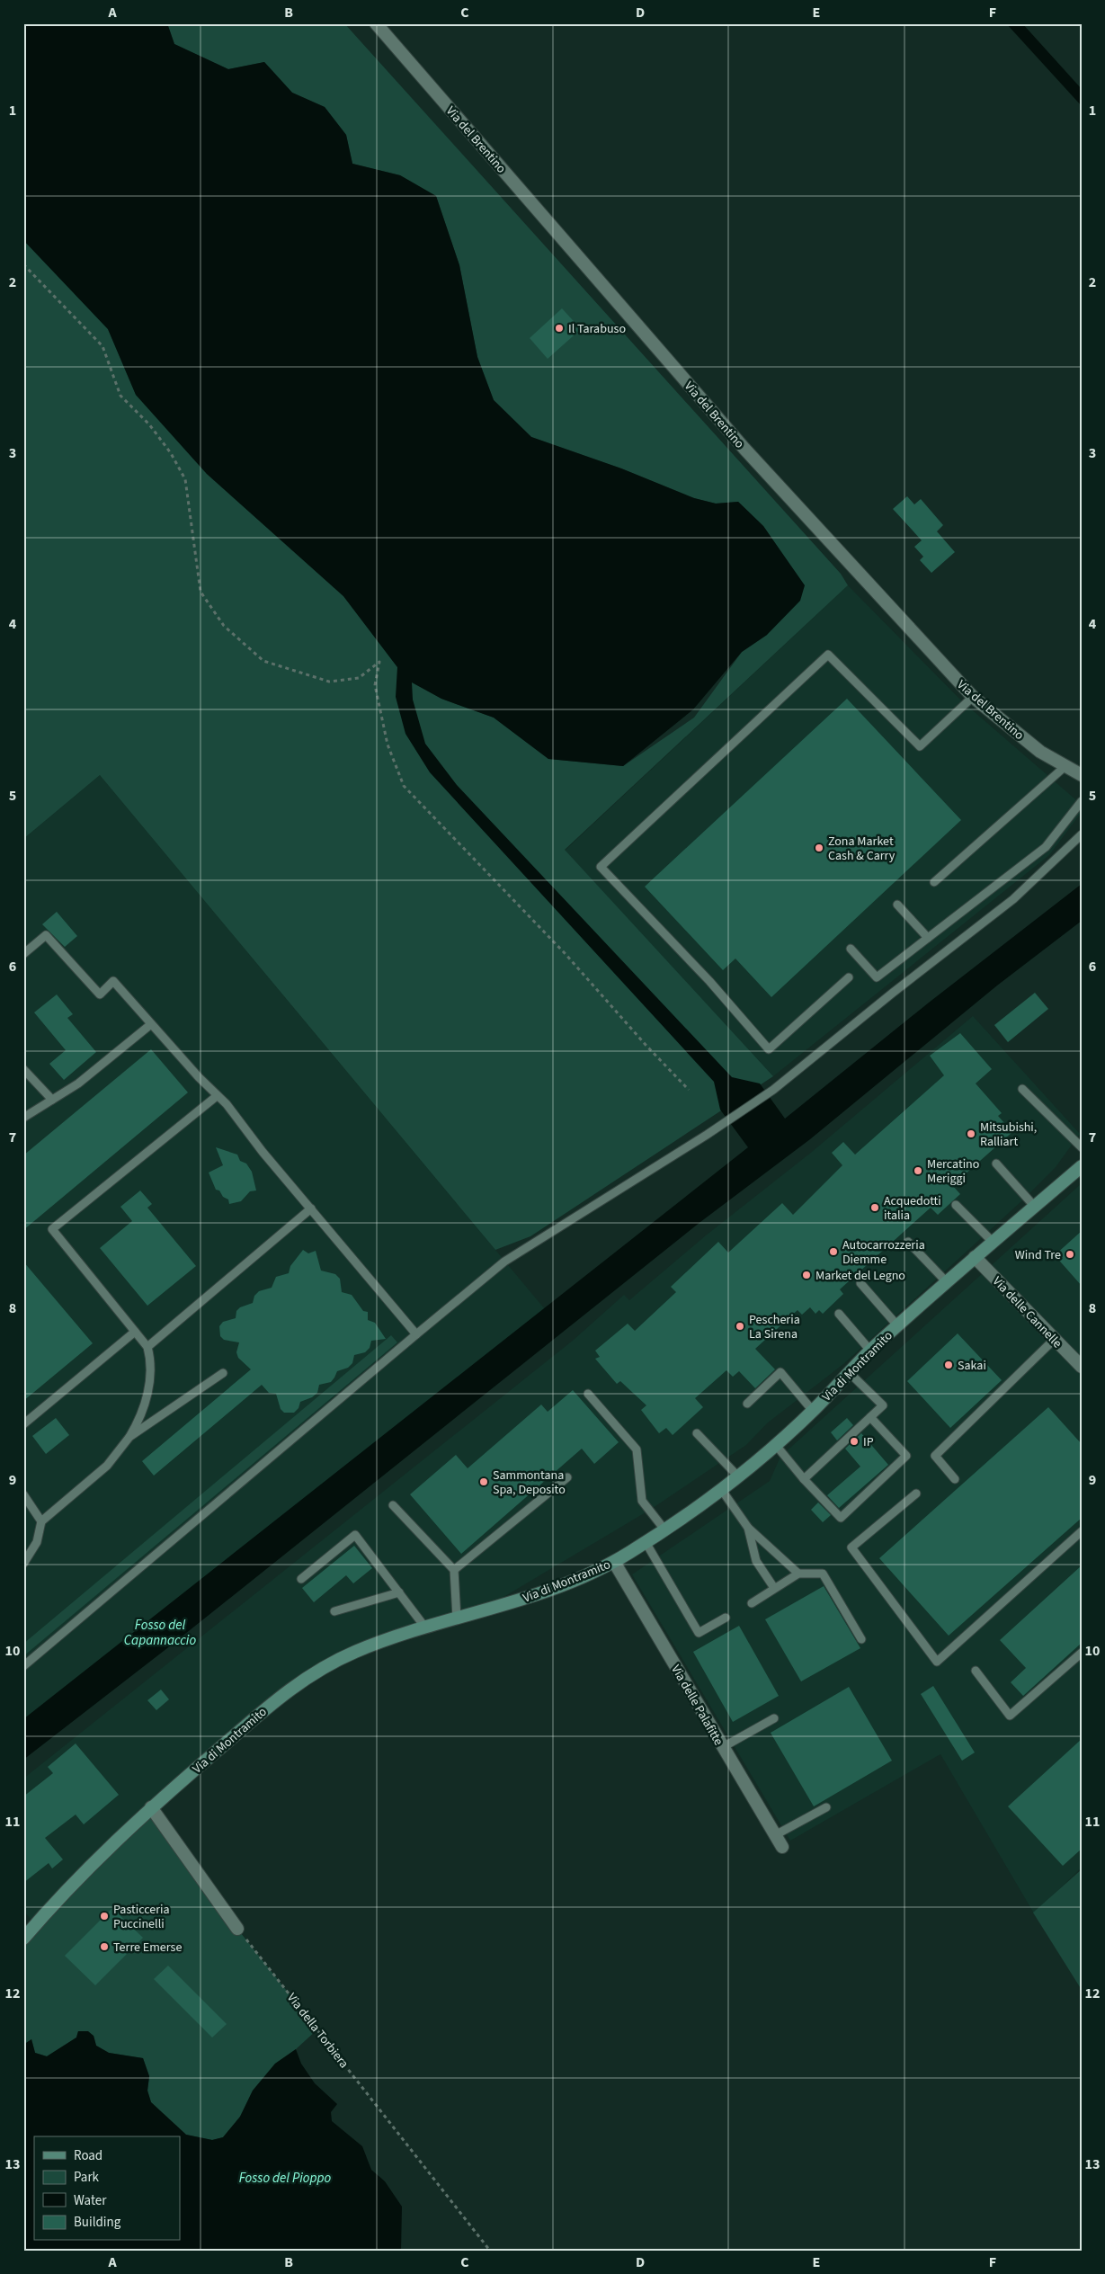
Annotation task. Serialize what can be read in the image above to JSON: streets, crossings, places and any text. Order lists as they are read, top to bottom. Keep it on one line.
{"streets":{"main road":["Via di Montramito"],"street":["Via del Brentino","Via delle Cannelle","Via delle Palafitte"],"path":["Via della Torbiera"]},"crossings":[["Via delle Cannelle","Via di Montramito"],["Via di Montramito","Via delle Palafitte"]],"water":["Fosso del Capannaccio","Fosso del Pioppo"],"places":["Il Tarabuso","Zona Market Cash & Carry","Mitsubishi, Ralliart","Mercatino Meriggi","Acquedotti italia","Autocarrozzeria Diemme","Wind Tre","Market del Legno","Pescheria La Sirena","Sakai","IP","Sammontana Spa, Deposito","Pasticceria Puccinelli","Terre Emerse"],"legend":["Road","Park","Water","Building"],"grid":{"columns":["A","B","C","D","E","F"],"rows":["1","2","3","4","5","6","7","8","9","10","11","12","13"]}}
